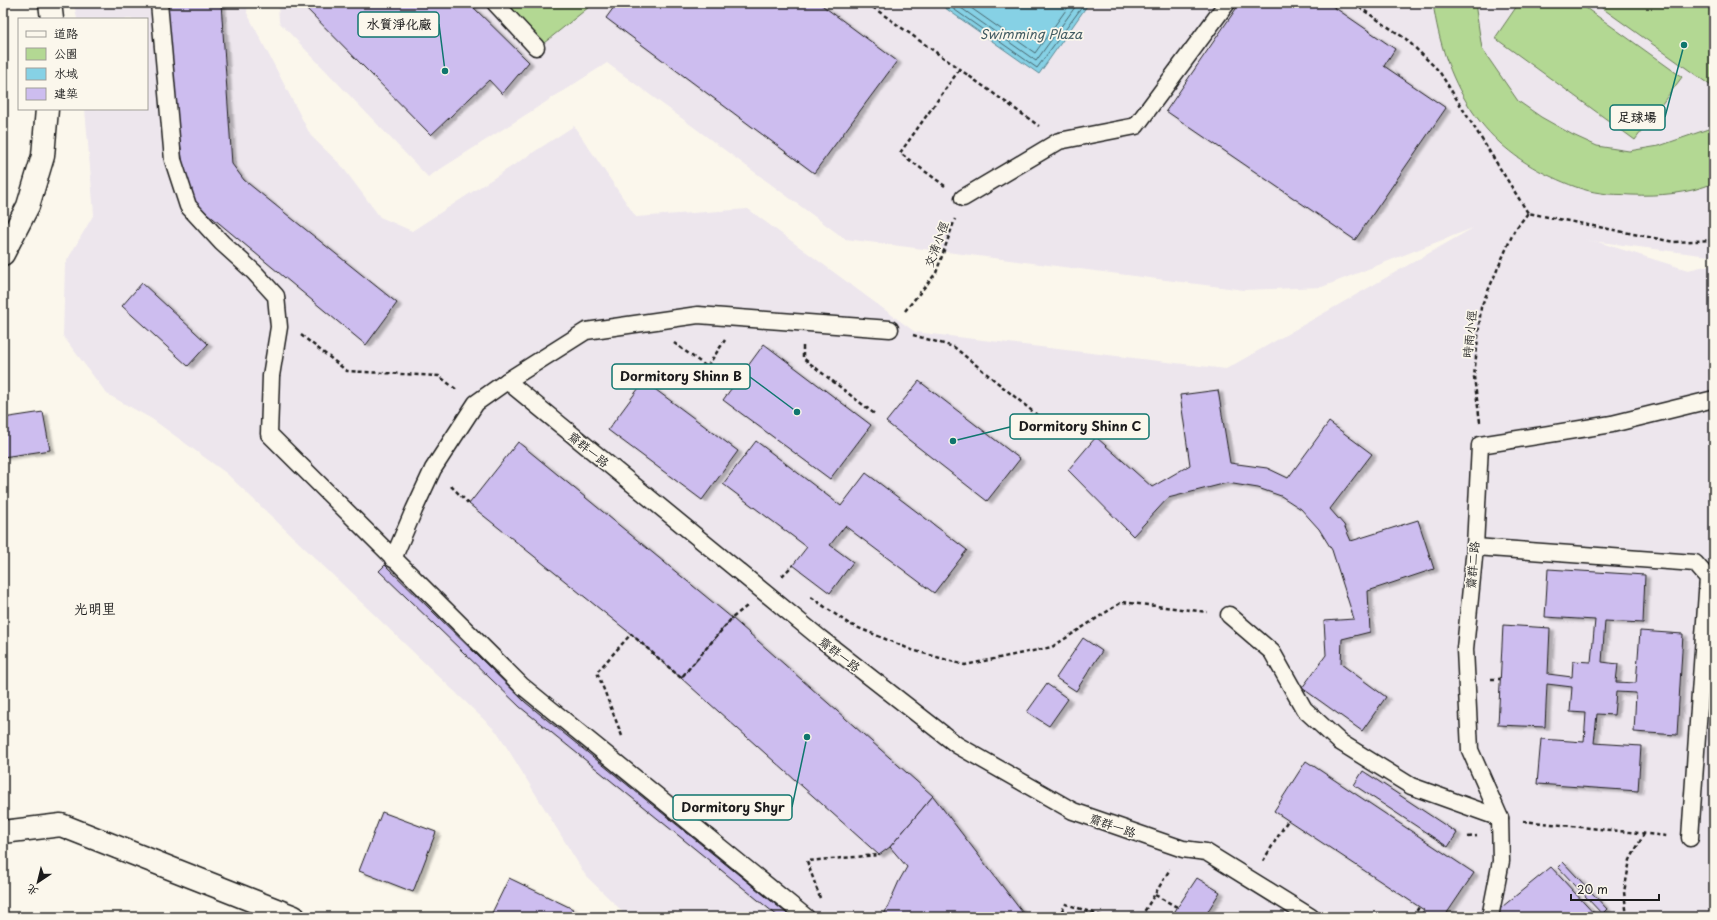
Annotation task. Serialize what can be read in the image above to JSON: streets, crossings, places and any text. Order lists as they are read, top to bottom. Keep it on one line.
{"streets":{"lane":["齋群一路","齋群二路"],"path":["交清小徑","時雨小徑"]},"crossings":[["時雨小徑","齋群二路"]],"districts":["光明里"],"water":["Swimming Plaza"],"places":["足球場","水質淨化廠","Dormitory Shinn B","Dormitory Shinn C","Dormitory Shyr"],"legend":["道路","公園","水域","建築"],"scale_bar":"20 m","north":"bottom left"}
